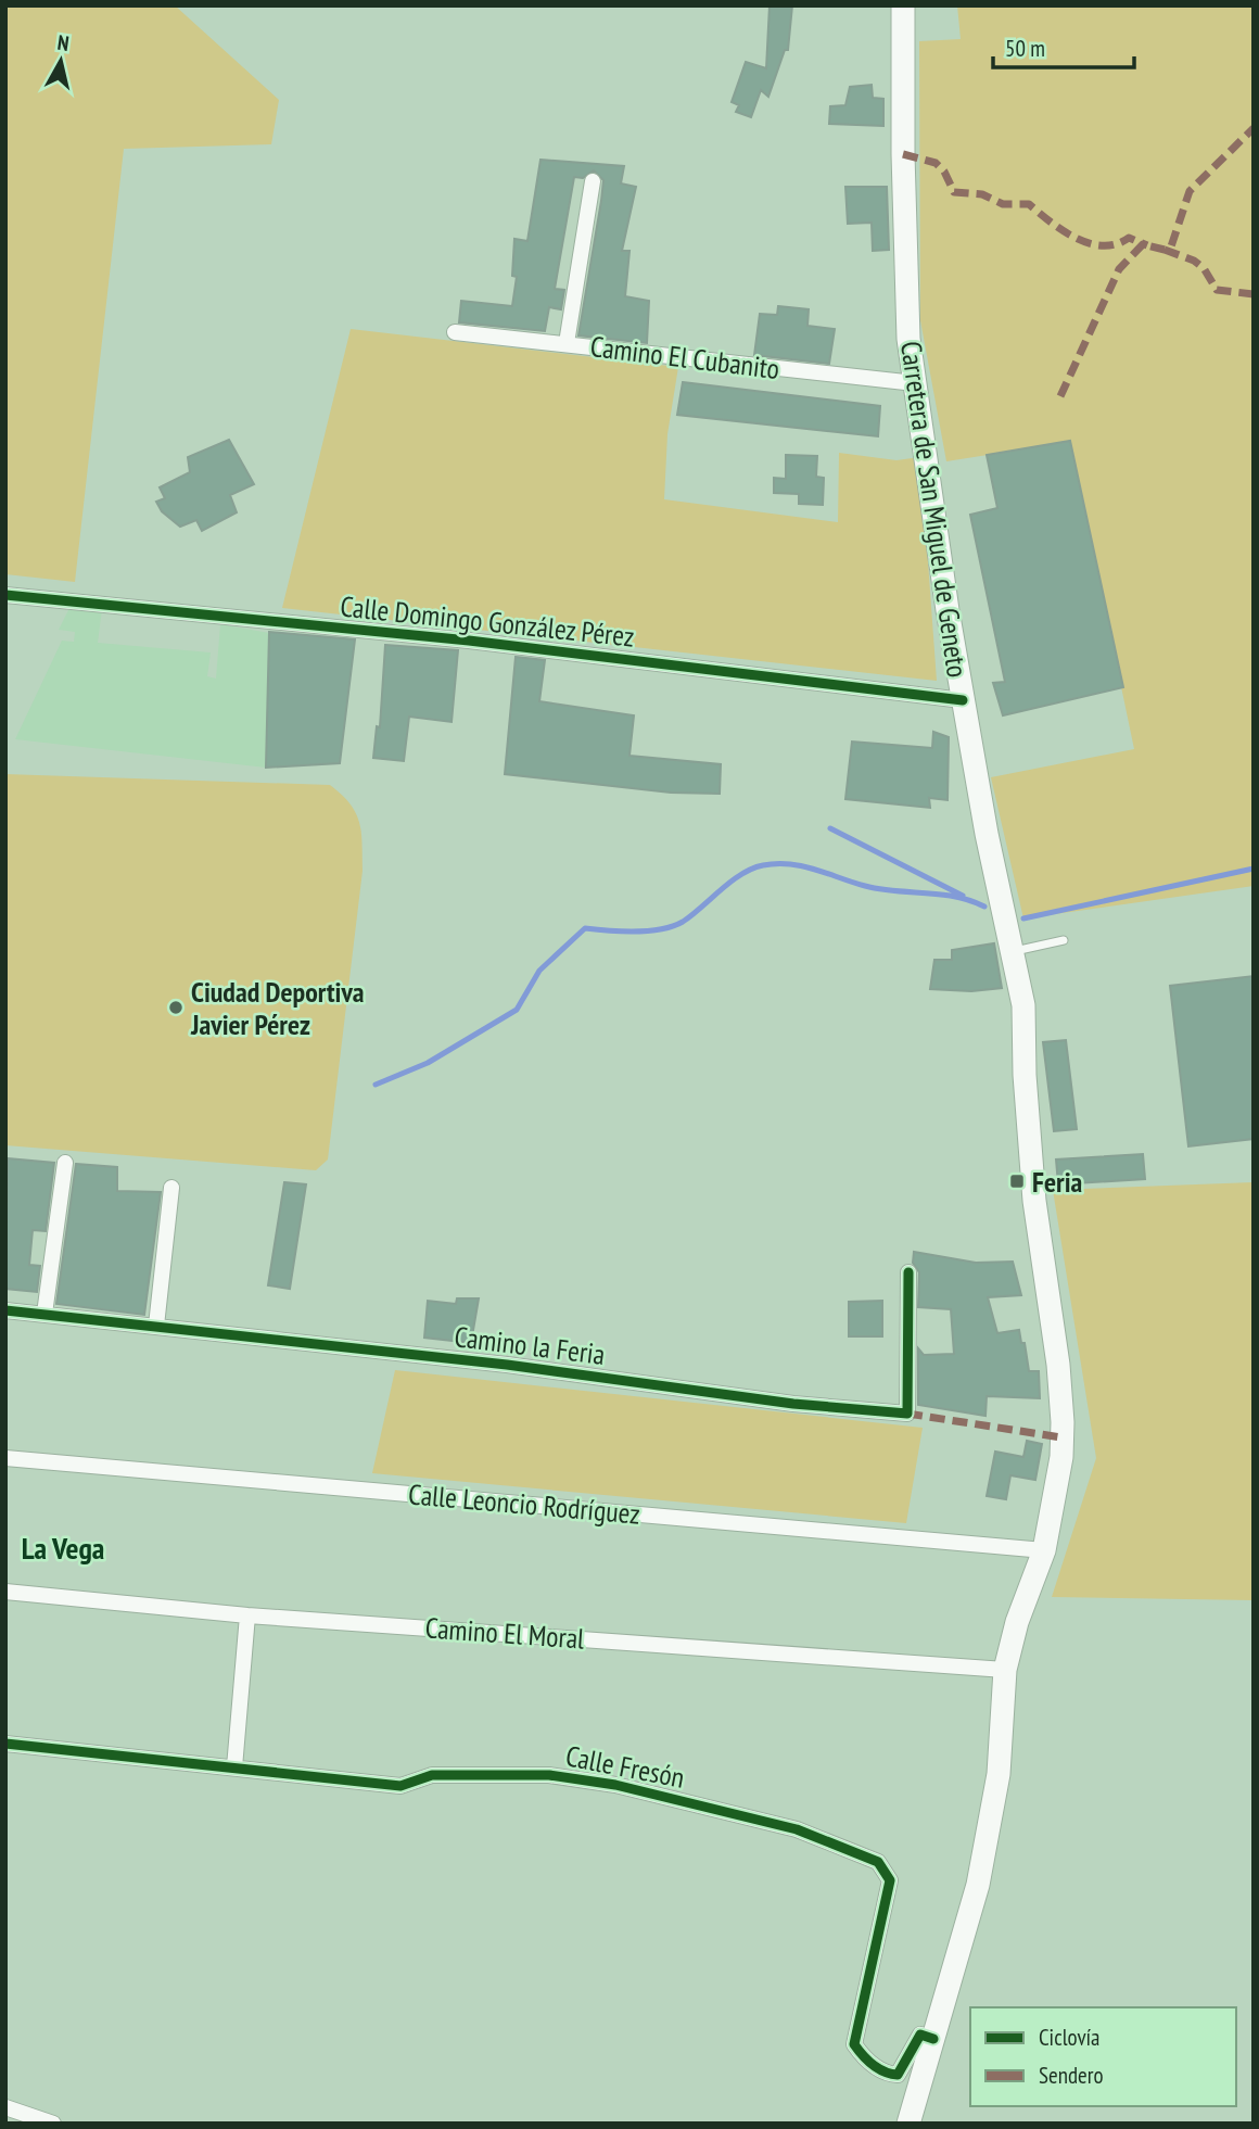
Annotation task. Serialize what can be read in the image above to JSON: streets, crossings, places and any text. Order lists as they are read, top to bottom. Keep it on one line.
{"streets":{"main road":["Carretera de San Miguel de Geneto"],"street":["Camino El Cubanito","Calle Domingo González Pérez","Camino la Feria","Calle Leoncio Rodríguez","Camino El Moral","Calle Fresón"]},"crossings":[["Camino El Cubanito","Carretera de San Miguel de Geneto"],["Carretera de San Miguel de Geneto","Calle Domingo González Pérez"],["Carretera de San Miguel de Geneto","Calle Leoncio Rodríguez"],["Carretera de San Miguel de Geneto","Camino El Moral"],["Carretera de San Miguel de Geneto","Calle Fresón"]],"districts":["La Vega"],"places":{"other":["Ciudad Deportiva Javier Pérez"],"transit":["Feria"]},"legend":["Ciclovía","Sendero"],"scale_bar":"50 m","north":"top"}
